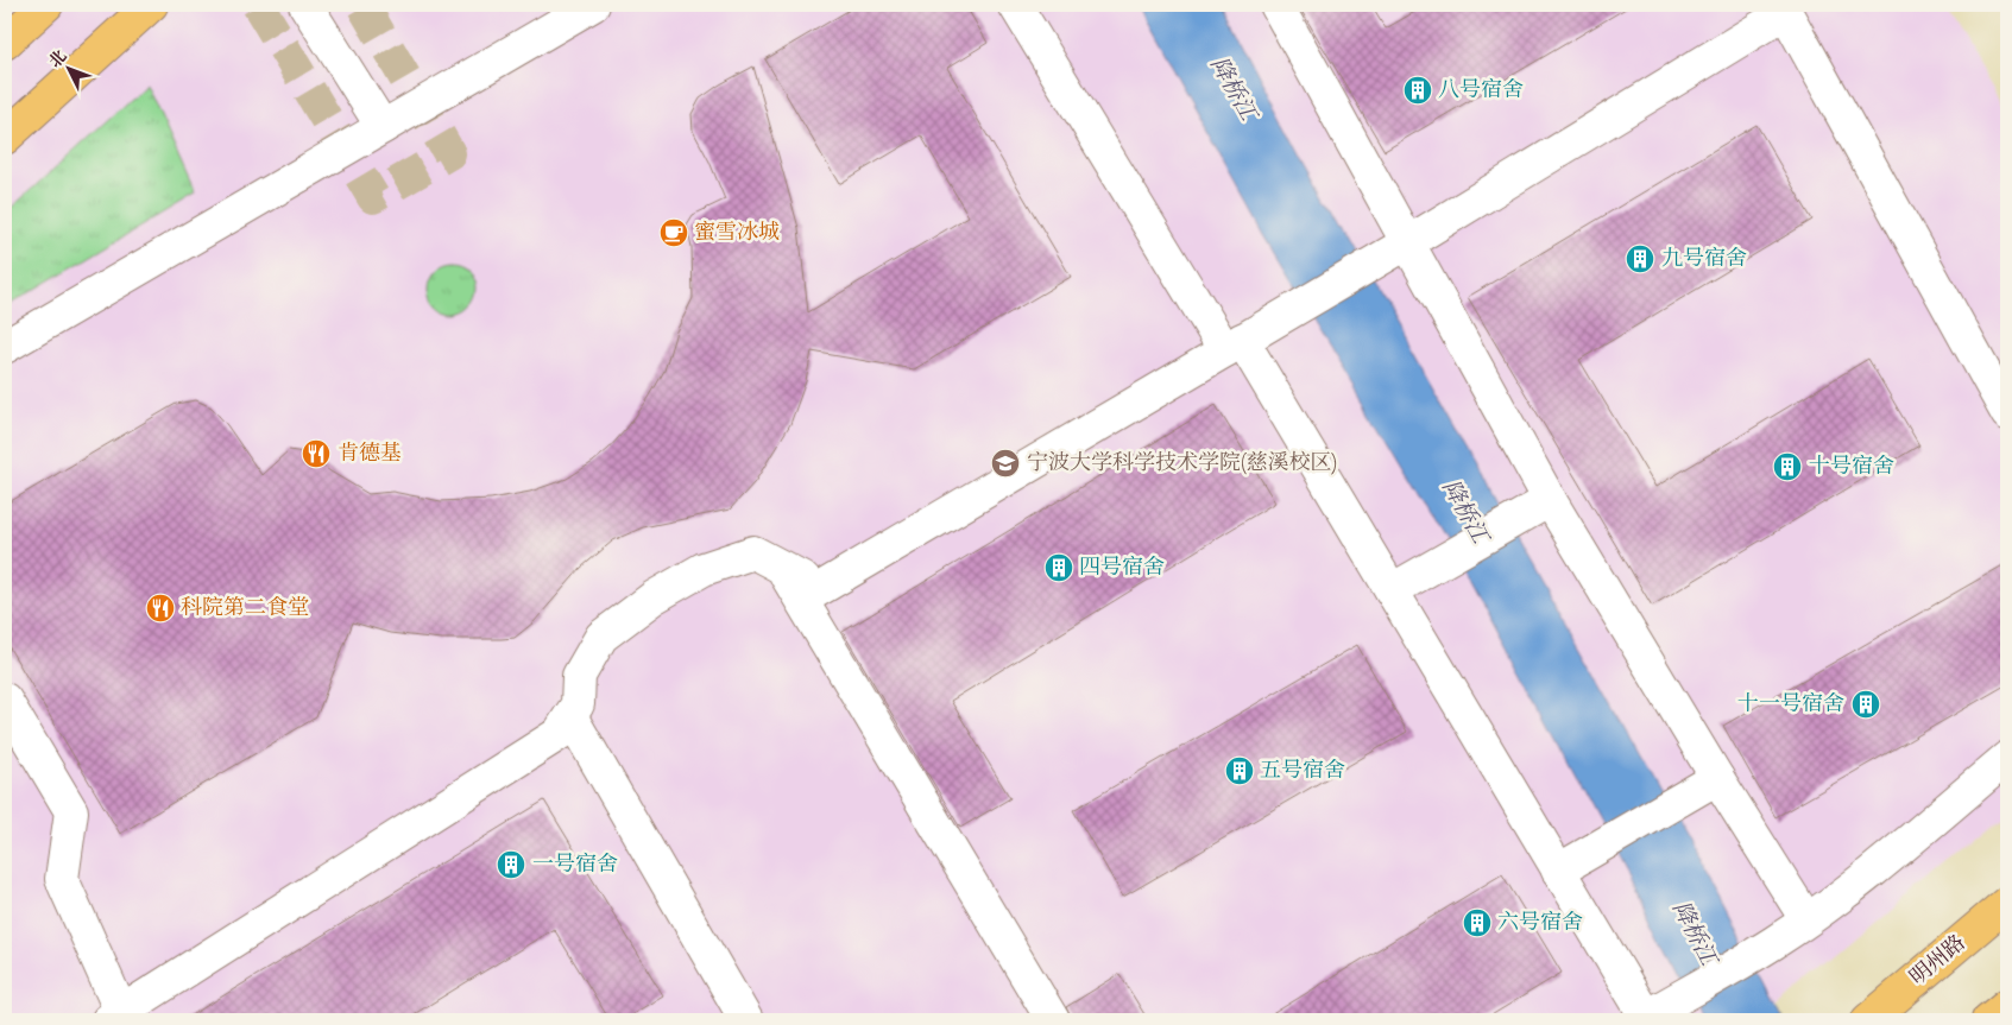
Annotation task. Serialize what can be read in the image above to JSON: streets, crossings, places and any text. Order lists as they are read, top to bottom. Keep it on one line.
{"streets":{"main road":["明州路"]},"water":["降桥江"],"places":{"building":["八号宿舍","九号宿舍","十号宿舍","四号宿舍","十一号宿舍","五号宿舍","一号宿舍","六号宿舍"],"cafe":["蜜雪冰城"],"restaurant":["肯德基","科院第二食堂"],"school or university":["宁波大学科学技术学院(慈溪校区)"]},"north":"top left"}
